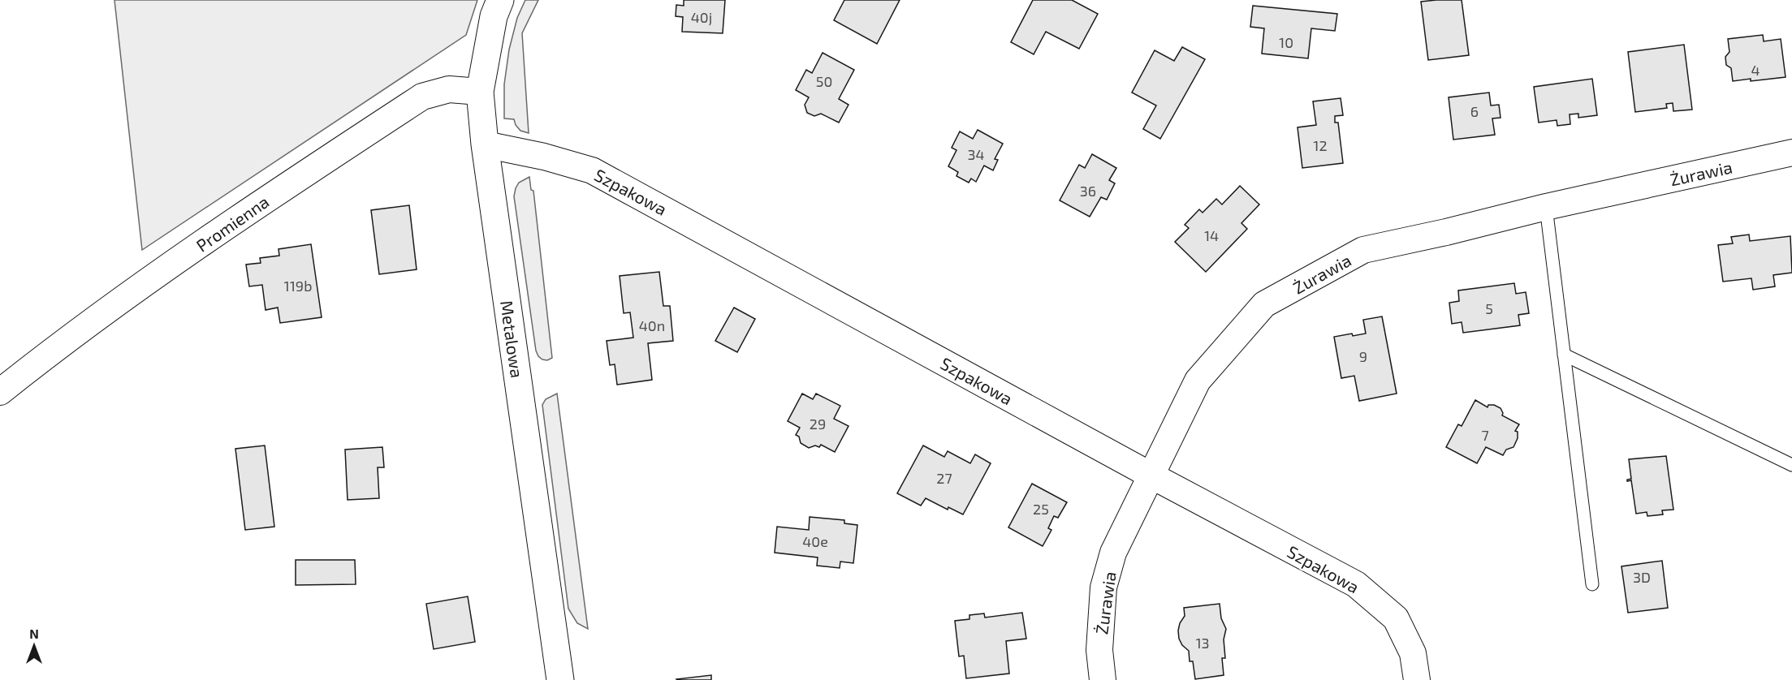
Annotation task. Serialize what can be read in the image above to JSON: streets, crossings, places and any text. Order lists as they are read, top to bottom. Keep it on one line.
{"streets":{"street":["Żurawia","Szpakowa","Promienna","Metalowa"]},"crossings":[["Żurawia","Szpakowa"],["Szpakowa","Metalowa"],["Promienna","Metalowa"]],"house_numbers":["40j","10","4","50","6","12","34","36","14","119b","5","40n","9","29","7","27","25","40e","3D","13"],"north":"top"}
